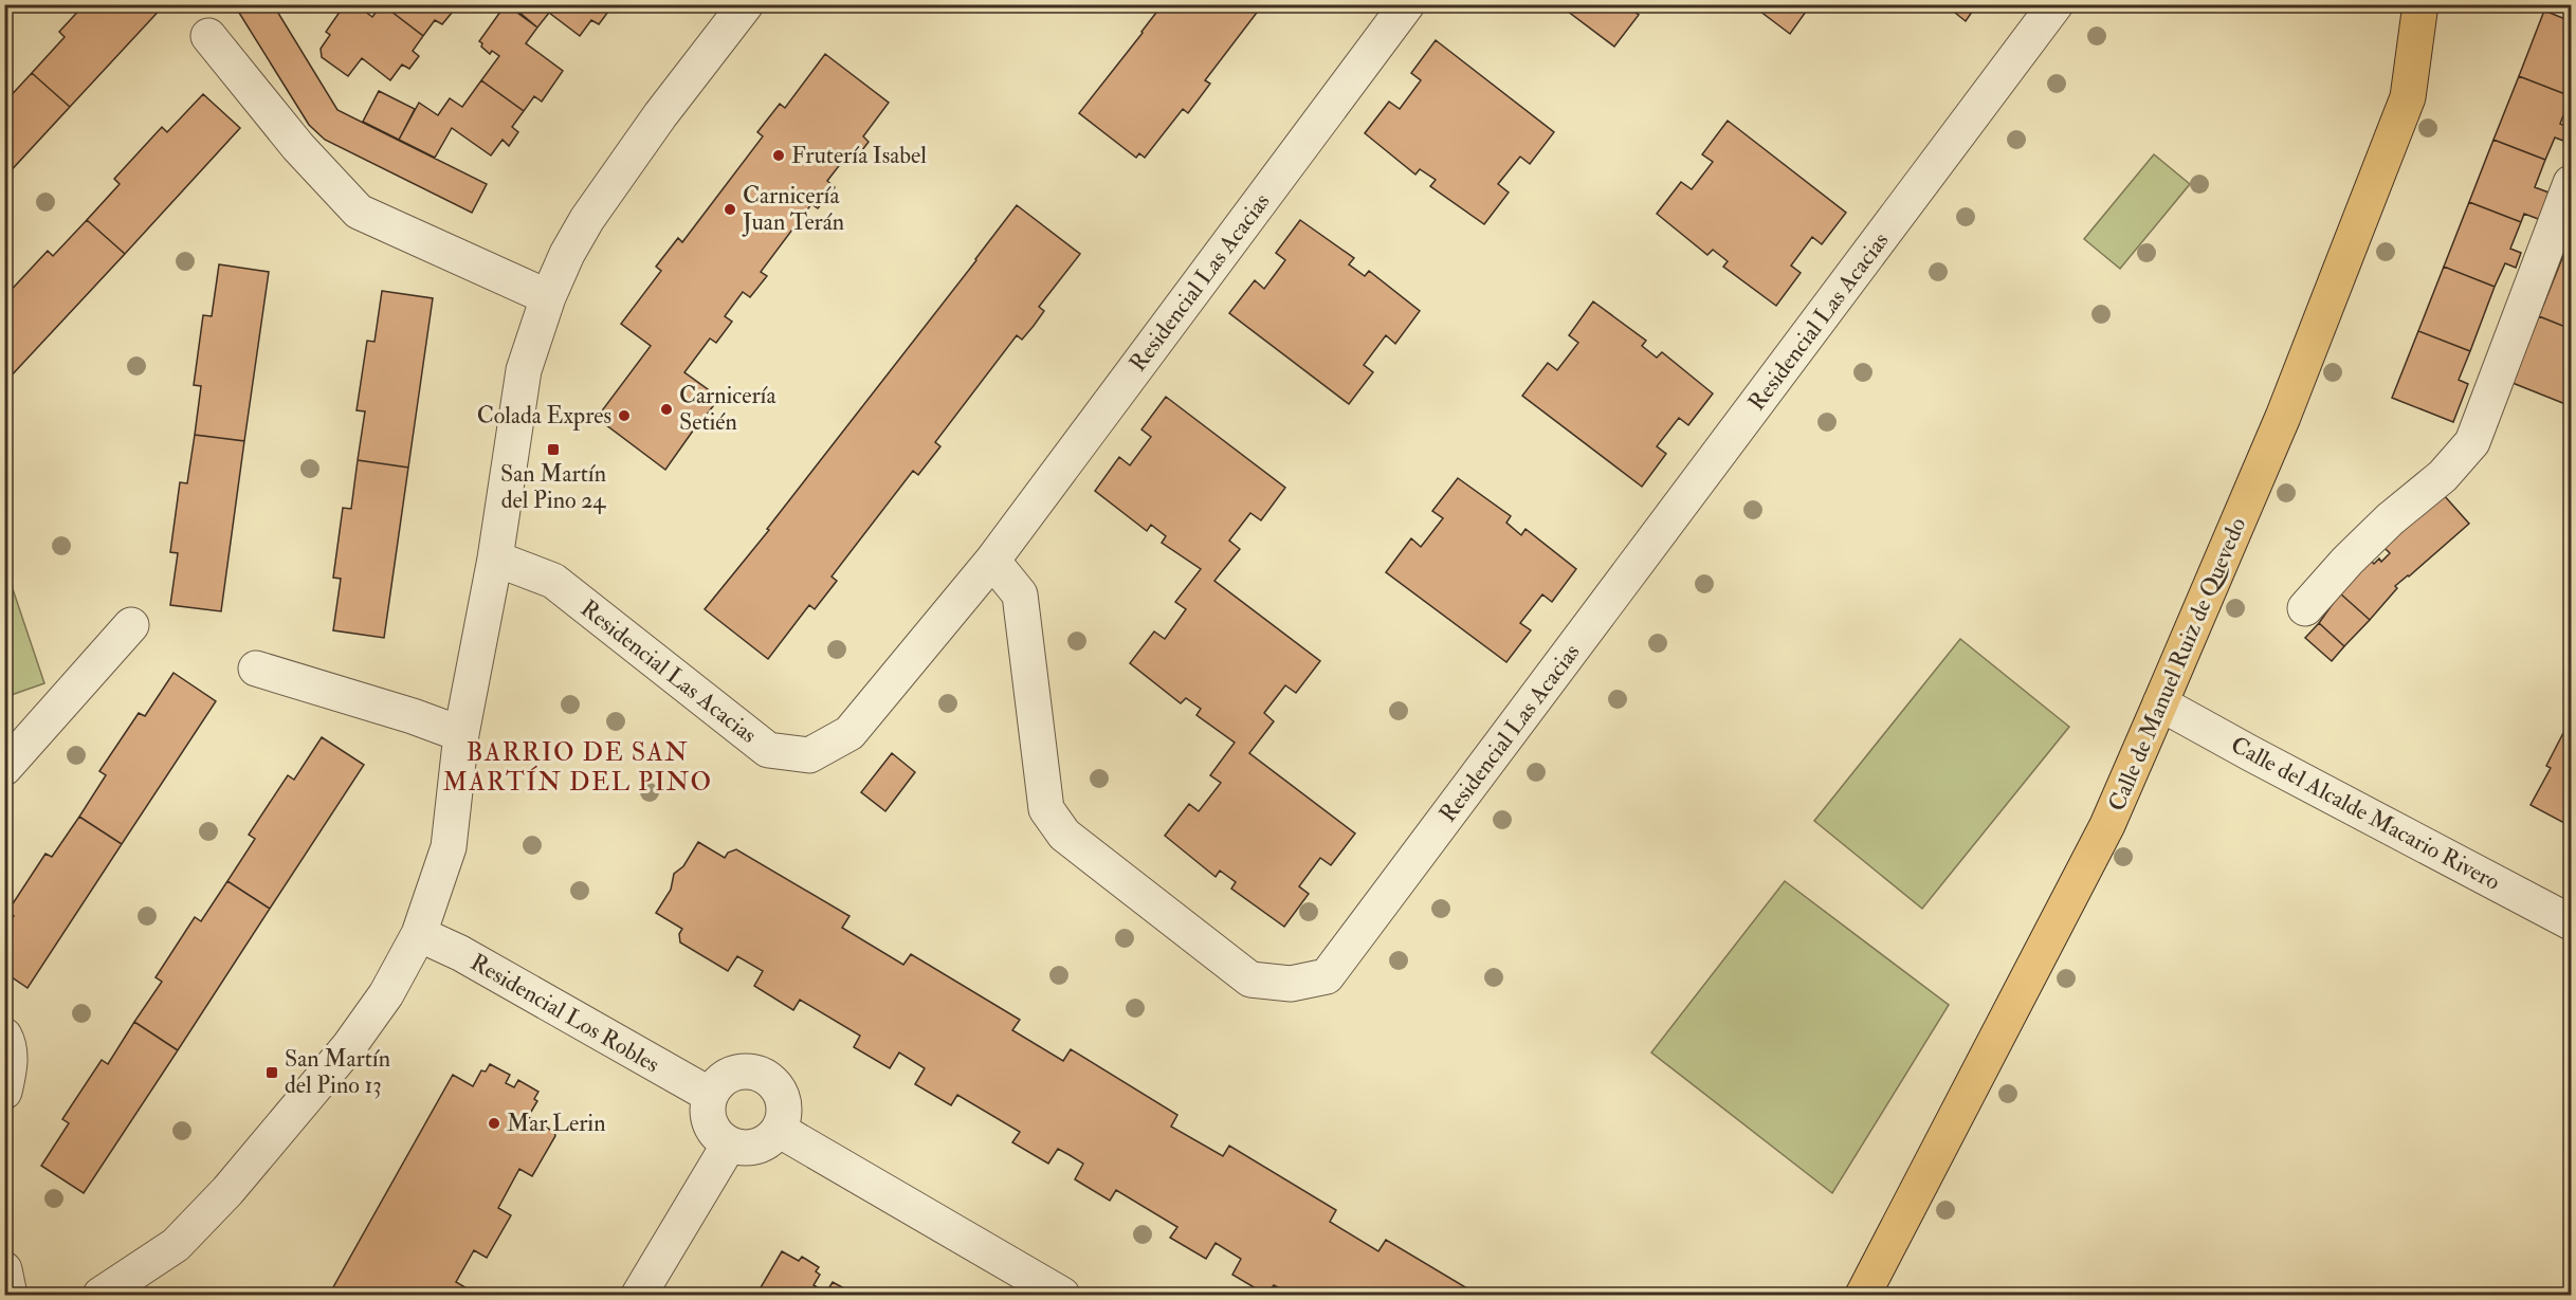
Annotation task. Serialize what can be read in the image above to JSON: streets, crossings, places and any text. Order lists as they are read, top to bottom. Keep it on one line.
{"streets":{"main road":["Calle de Manuel Ruiz de Quevedo"],"street":["Residencial Las Acacias","Calle del Alcalde Macario Rivero","Residencial Los Robles"]},"crossings":[["Calle de Manuel Ruiz de Quevedo","Calle del Alcalde Macario Rivero"]],"districts":["BARRIO DE SAN MARTÍN DEL PINO"],"places":{"other":["Frutería Isabel","Carnicería Juan Terán","Carnicería Setién","Colada Expres","Mar Lerin"],"transit":["San Martín del Pino 24","San Martín del Pino 13"]}}
